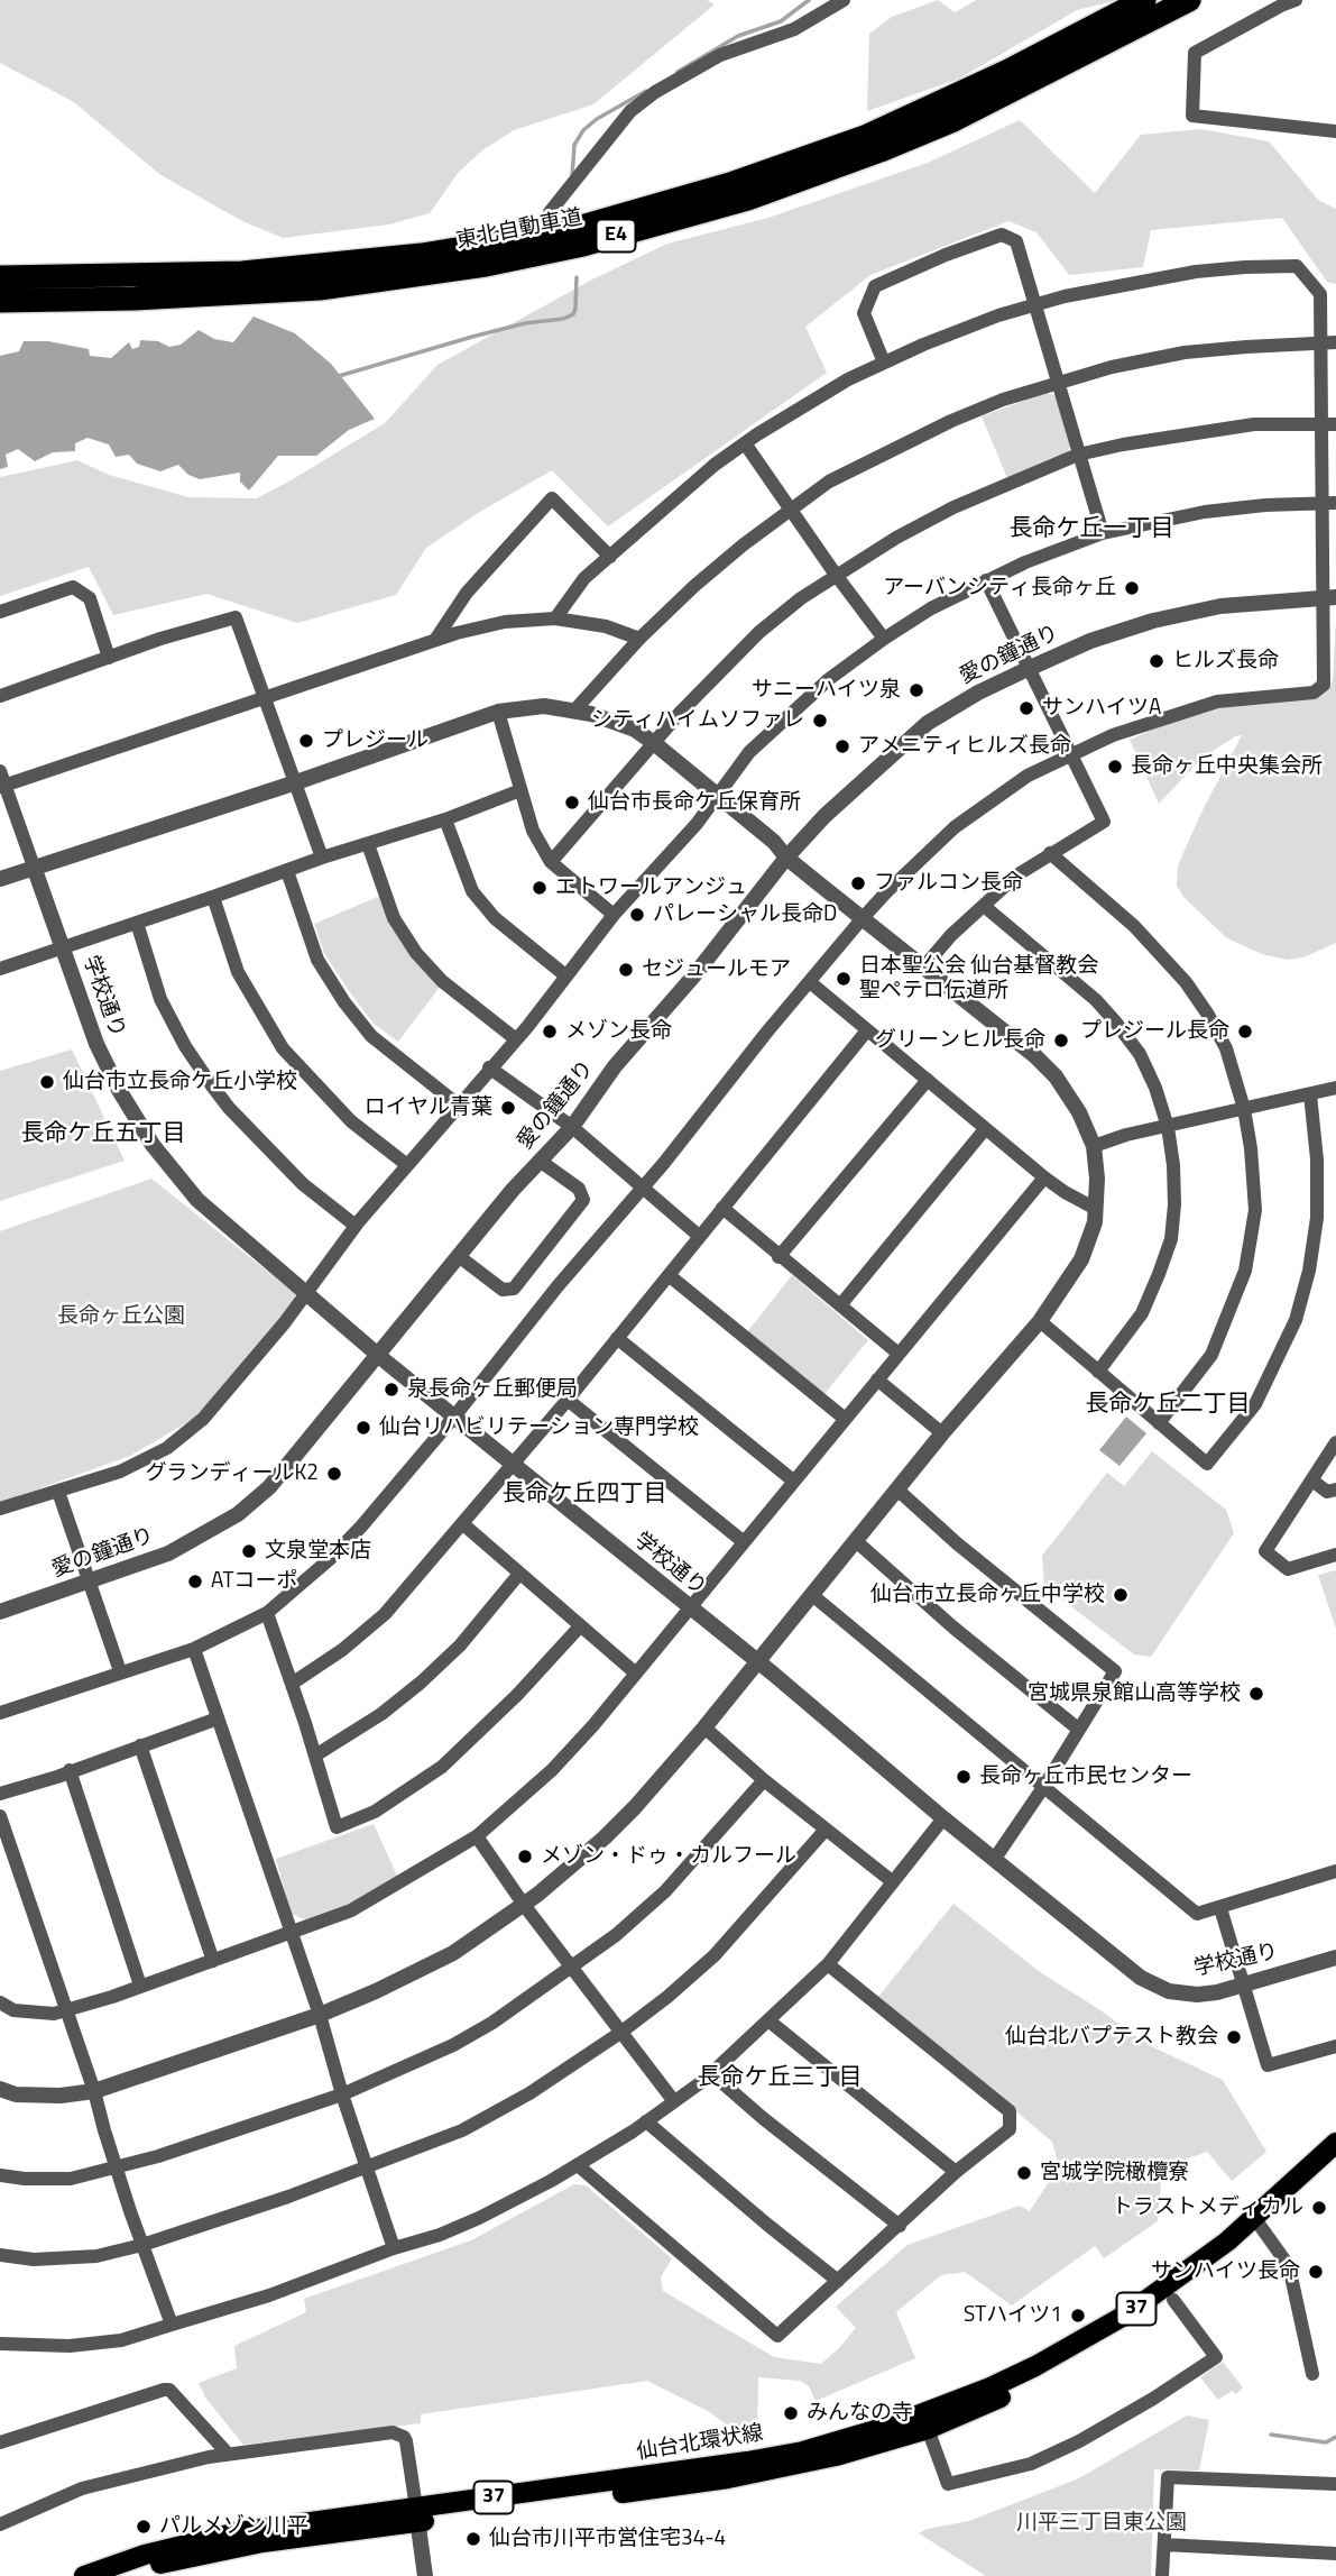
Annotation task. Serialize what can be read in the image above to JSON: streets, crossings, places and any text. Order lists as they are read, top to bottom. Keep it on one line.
{"streets":{"highway":["東北自動車道","E4"],"main road":["37","仙台北環状線"],"street":["愛の鐘通り","学校通り"]},"crossings":[["愛の鐘通り","学校通り"]],"districts":["長命ケ丘一丁目","長命ケ丘五丁目","長命ケ丘二丁目","長命ケ丘四丁目","長命ケ丘三丁目"],"parks":["長命ヶ丘公園","川平三丁目東公園"],"places":["アーバンシティ長命ヶ丘","ヒルズ長命","サニーハイツ泉","サンハイツA","シティハイムソファレ","プレジール","アメニティヒルズ長命","長命ヶ丘中央集会所","仙台市長命ケ丘保育所","ファルコン長命","エトワールアンジュ","パレーシャル長命D","セジュールモア","日本聖公会 仙台基督教会 聖ペテロ伝道所","メゾン長命","プレジール長命","グリーンヒル長命","仙台市立長命ケ丘小学校","ロイヤル青葉","泉長命ヶ丘郵便局","仙台リハビリテーション専門学校","グランディールK2","文泉堂本店","ATコーポ","仙台市立長命ヶ丘中学校","宮城県泉館山高等学校","長命ヶ丘市民センター","メゾン・ドゥ・カルフール","仙台北バプテスト教会","宮城学院橄欖寮","トラストメディカル","サンハイツ長命","STハイツ1","みんなの寺","パルメゾン川平","仙台市川平市営住宅34-4"]}
